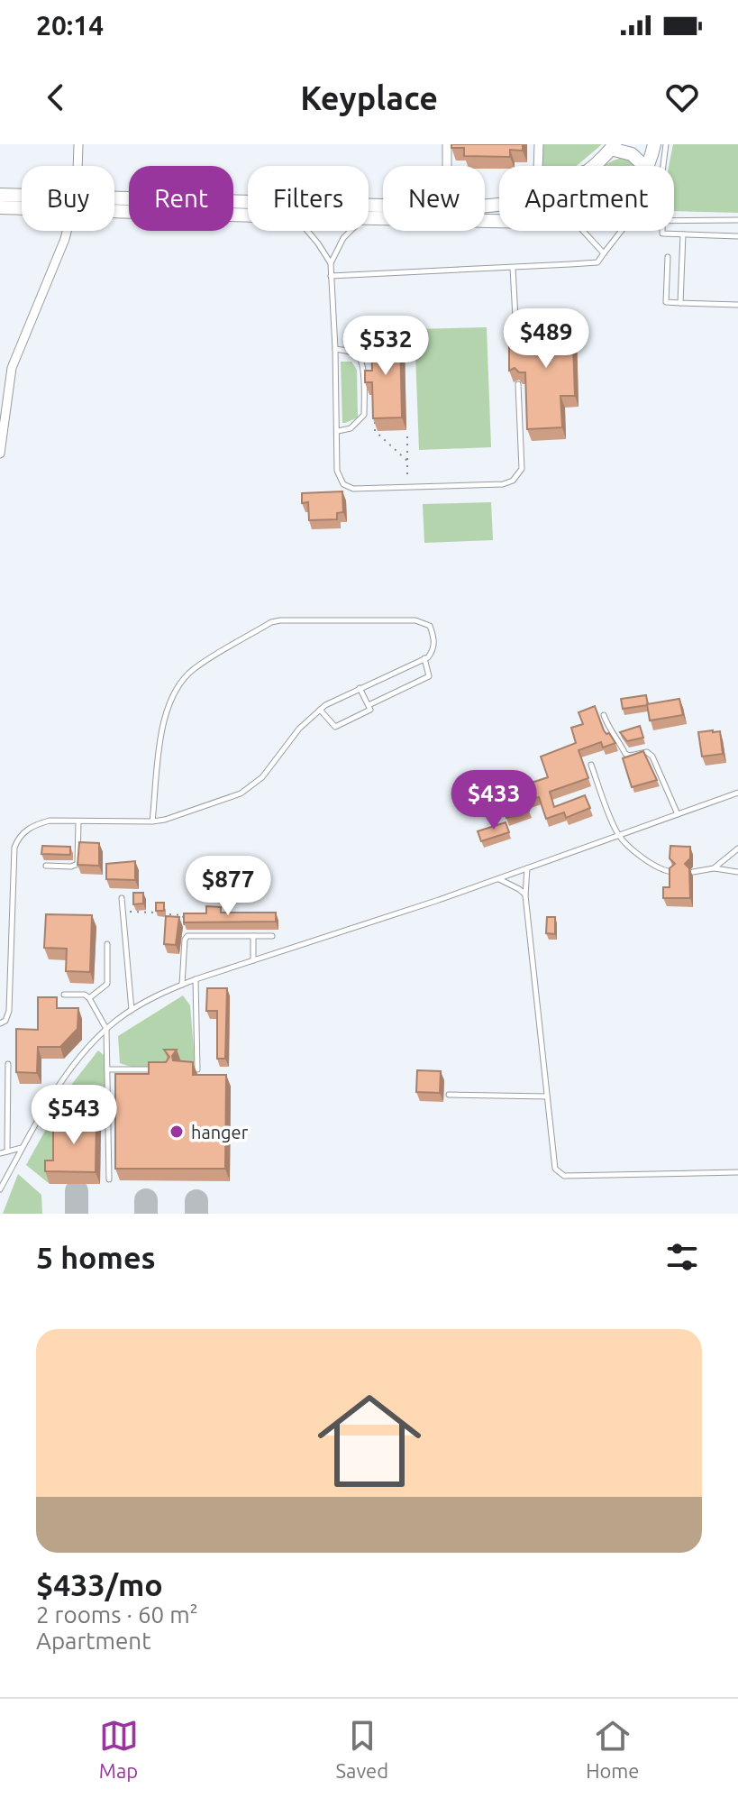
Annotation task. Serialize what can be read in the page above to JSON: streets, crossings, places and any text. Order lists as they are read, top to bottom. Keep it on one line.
{"places":["hanger"],"page":{"status":"20:14","header":"Keyplace","chip":["Buy","Rent","Filters","New","Apartment"],"price":["$489","$532","$433","$877","$543"],"heading":"5 homes","list":[{"name":"$433/mo","note":"2 rooms · 60 m² · Apartment"}],"tabs":["Map","Saved","Home"]}}
